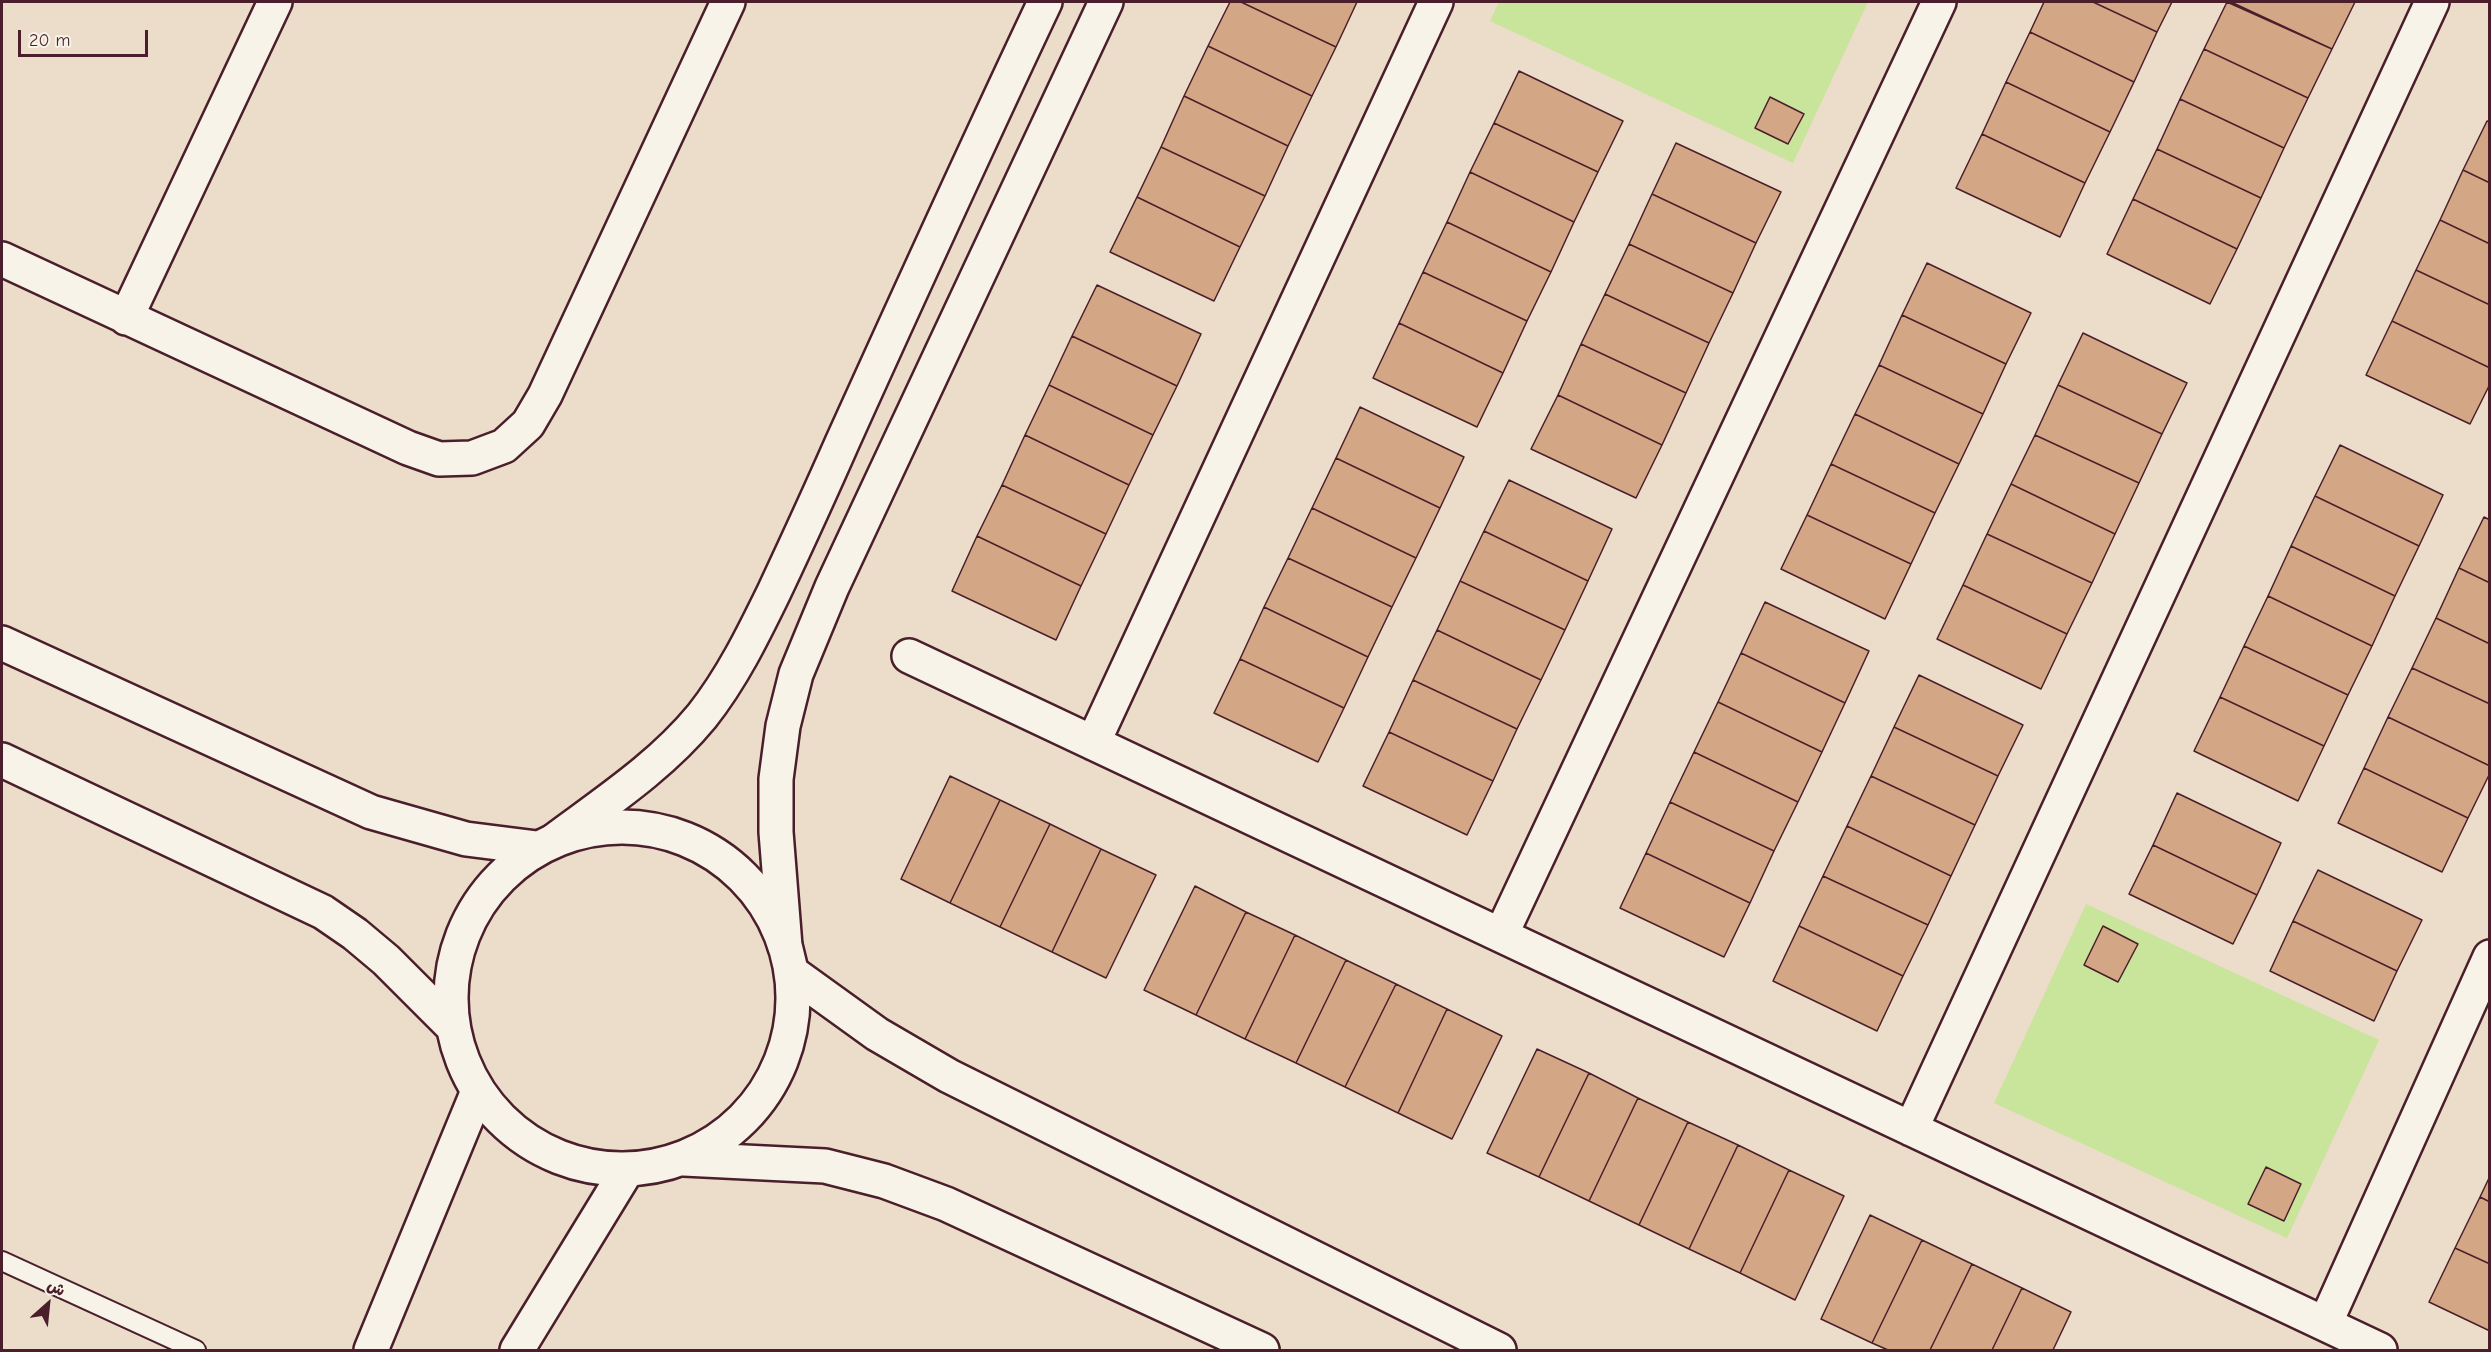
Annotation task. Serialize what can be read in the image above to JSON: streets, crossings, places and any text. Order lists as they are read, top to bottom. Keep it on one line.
{"scale_bar":"20 m","north":"top right"}
